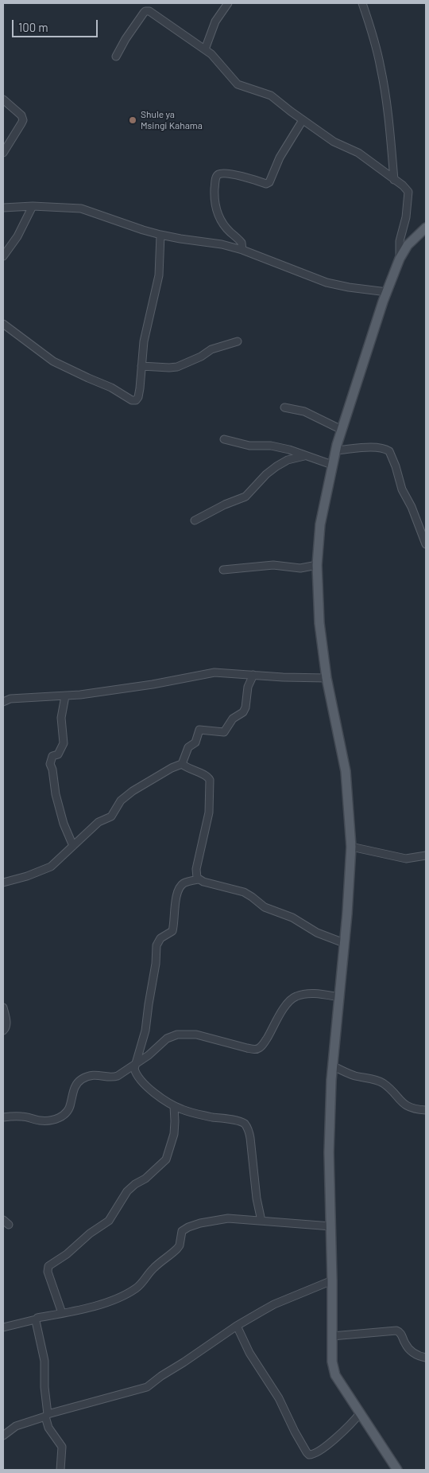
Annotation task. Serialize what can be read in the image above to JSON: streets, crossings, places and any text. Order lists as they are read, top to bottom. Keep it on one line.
{"places":["Shule ya Msingi Kahama"],"scale_bar":"100 m"}
